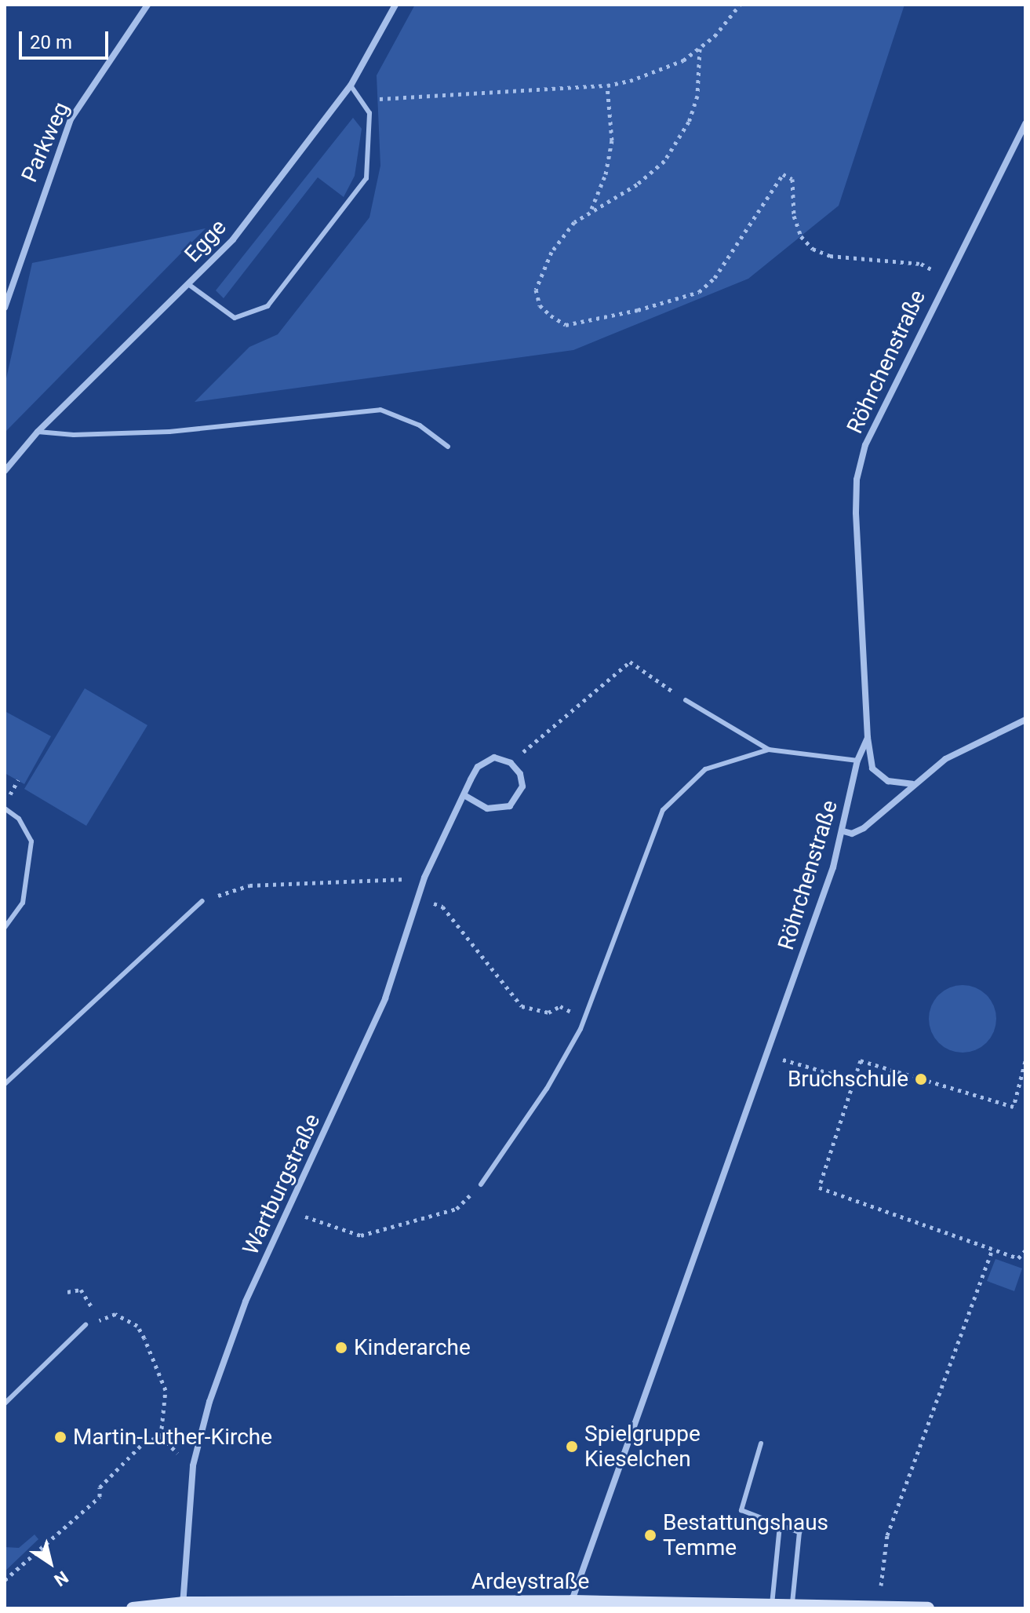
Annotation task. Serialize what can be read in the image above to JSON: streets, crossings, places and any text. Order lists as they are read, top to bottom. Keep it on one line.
{"streets":{"main road":["Ardeystraße"],"street":["Parkweg","Egge","Röhrchenstraße","Wartburgstraße"]},"crossings":[["Röhrchenstraße","Ardeystraße"],["Wartburgstraße","Ardeystraße"]],"places":["Bruchschule","Kinderarche","Martin-Luther-Kirche","Spielgruppe Kieselchen","Bestattungshaus Temme"],"scale_bar":"20 m","north":"bottom right"}
